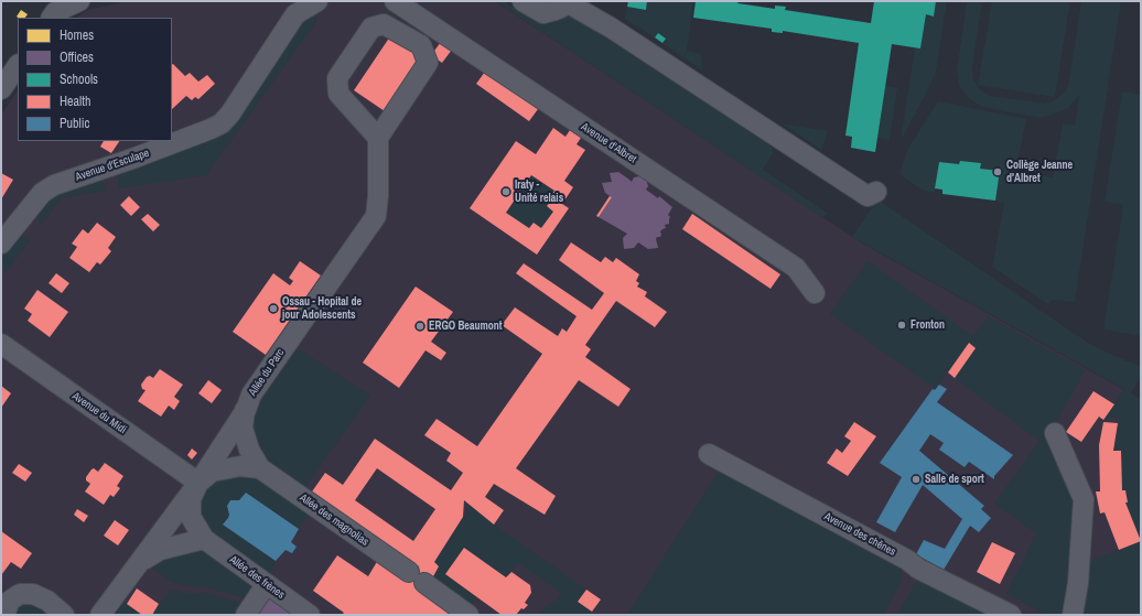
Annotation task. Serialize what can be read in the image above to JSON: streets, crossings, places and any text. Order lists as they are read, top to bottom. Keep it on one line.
{"streets":{"street":["Avenue d'Albret","Avenue d'Esculape","Allée du Parc","Avenue du Midi","Allée des magnolias","Avenue des chênes","Allée des frènes"]},"crossings":[["Allée du Parc","Avenue du Midi"]],"places":["Collège Jeanne d'Albret","Iraty - Unité relais","Ossau - Hopital de jour Adolescents","Fronton","ERGO Beaumont","Salle de sport"],"legend":["Homes","Offices","Schools","Health","Public"]}
